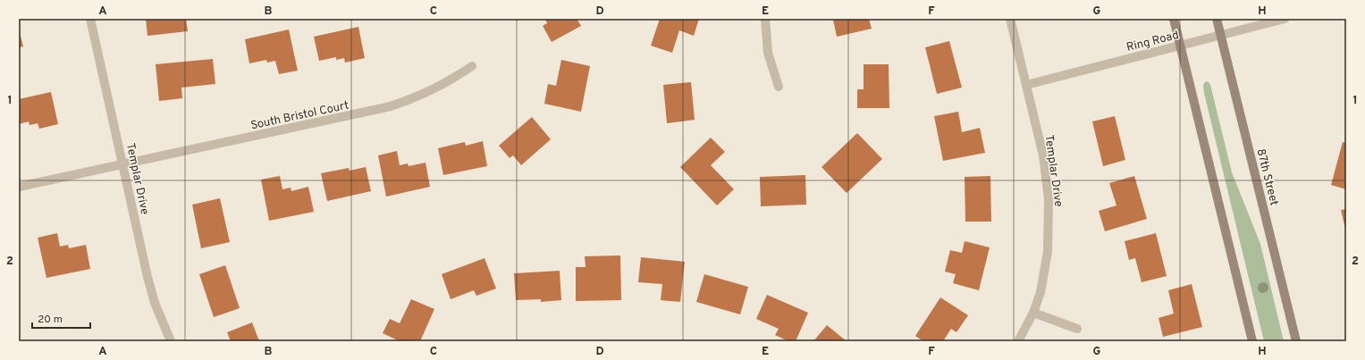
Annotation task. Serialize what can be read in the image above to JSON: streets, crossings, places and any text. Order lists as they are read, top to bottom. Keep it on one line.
{"streets":{"street":["Ring Road","South Bristol Court","Templar Drive","87th Street"]},"crossings":[["Ring Road","Templar Drive"],["Ring Road","87th Street"],["South Bristol Court","Templar Drive"]],"scale_bar":"20 m","grid":{"columns":["A","B","C","D","E","F","G","H"],"rows":["1","2"]}}
